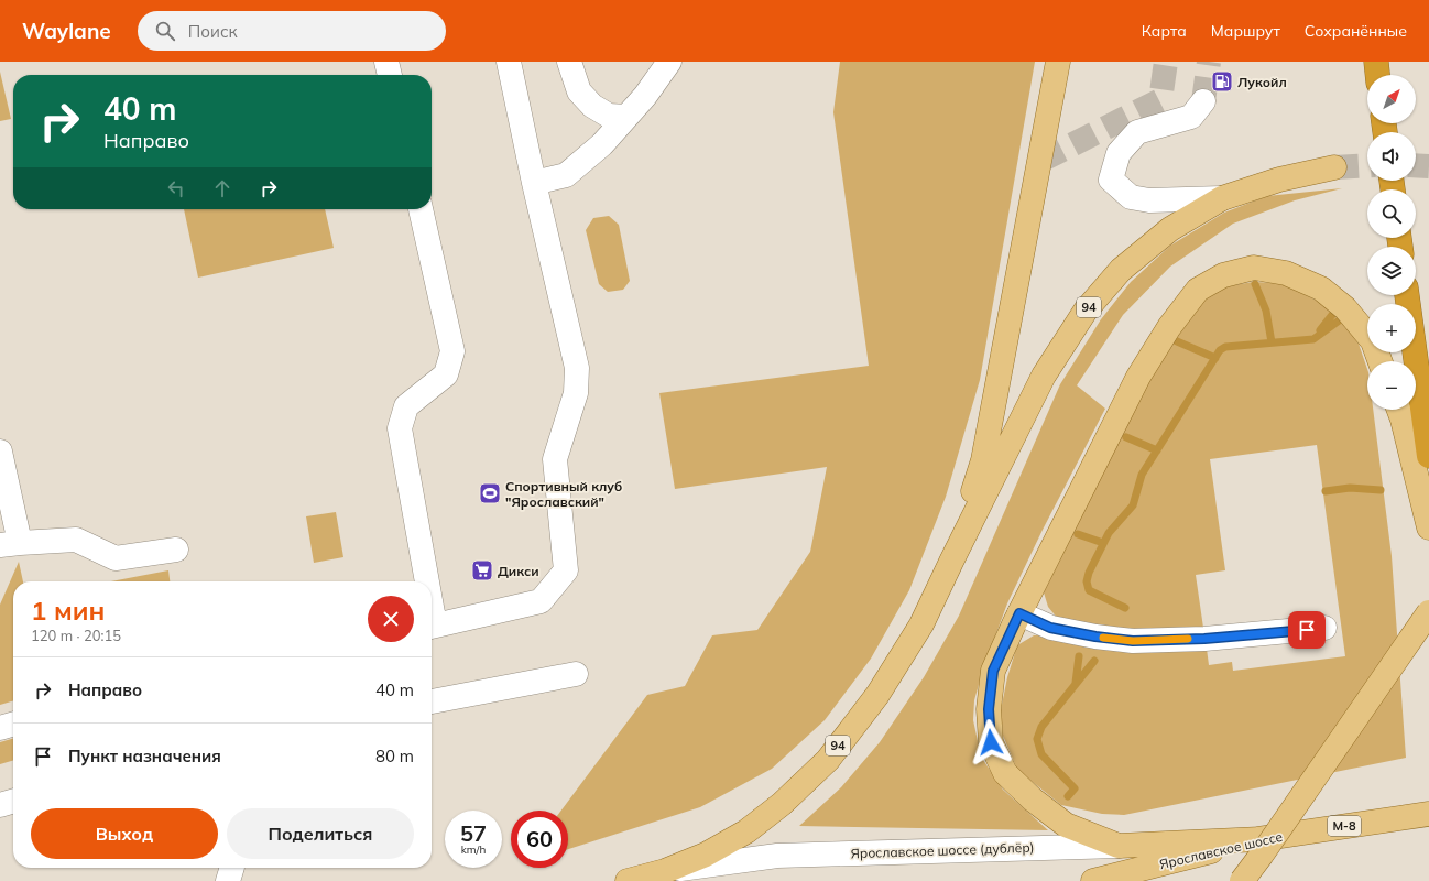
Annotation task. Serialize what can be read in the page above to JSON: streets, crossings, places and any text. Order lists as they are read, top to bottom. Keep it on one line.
{"streets":{"main road":["94","М-8","Ярославское шоссе (дублёр)","Ярославское шоссе"]},"crossings":[["94","Ярославское шоссе (дублёр)"],["Ярославское шоссе (дублёр)","Ярославское шоссе"]],"places":{"fuel station":["Лукойл"],"sports":["Спортивный клуб \"Ярославский\""],"supermarket":["Дикси"]},"north":"top right","page":{"header":"Waylane","search":"Поиск","nav":["Карта","Маршрут","Сохранённые"],"map_buttons":["+","−"],"turn":["40 m","Направо"],"heading":["1 мин","120 m · 20:15"],"list":[{"name":"Направо","value":"40 m"},{"name":"Пункт назначения","value":"80 m"}],"buttons":["Выход","Поделиться"],"speed":"57 km/h","limit":"60"}}
